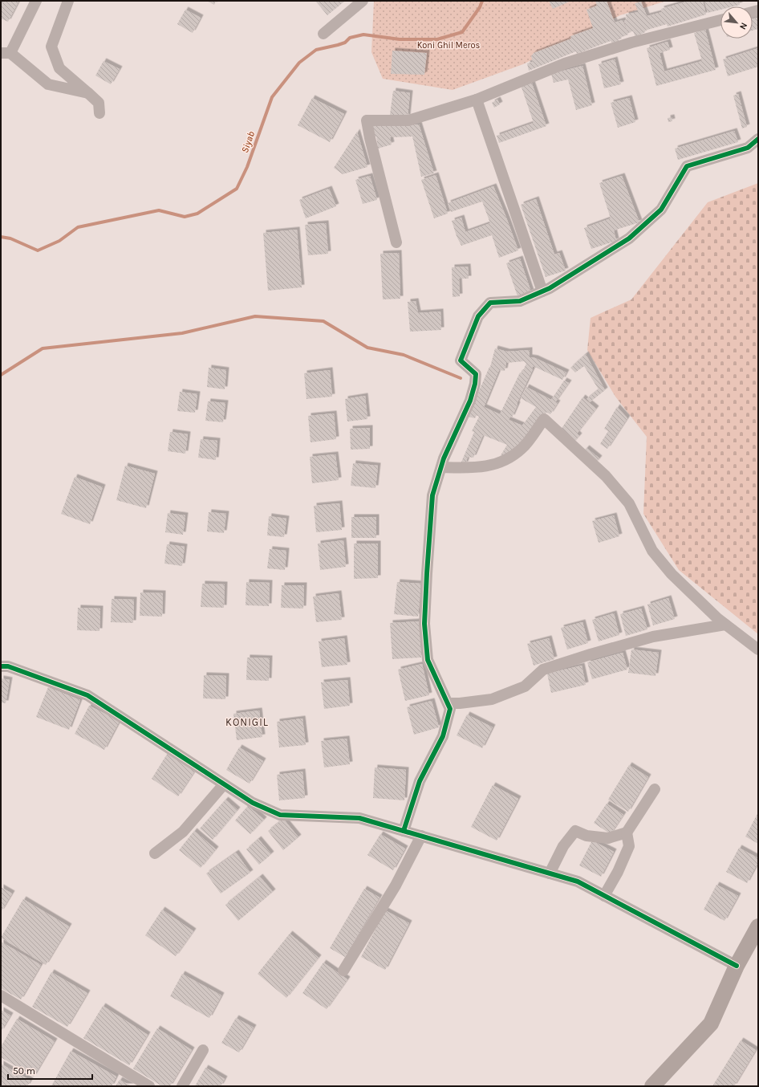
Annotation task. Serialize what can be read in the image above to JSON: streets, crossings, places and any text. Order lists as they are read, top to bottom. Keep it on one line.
{"districts":["KONIGIL"],"water":["Siyab"],"parks":["Koni Ghil Meros"],"scale_bar":"50 m","north":"bottom right"}
